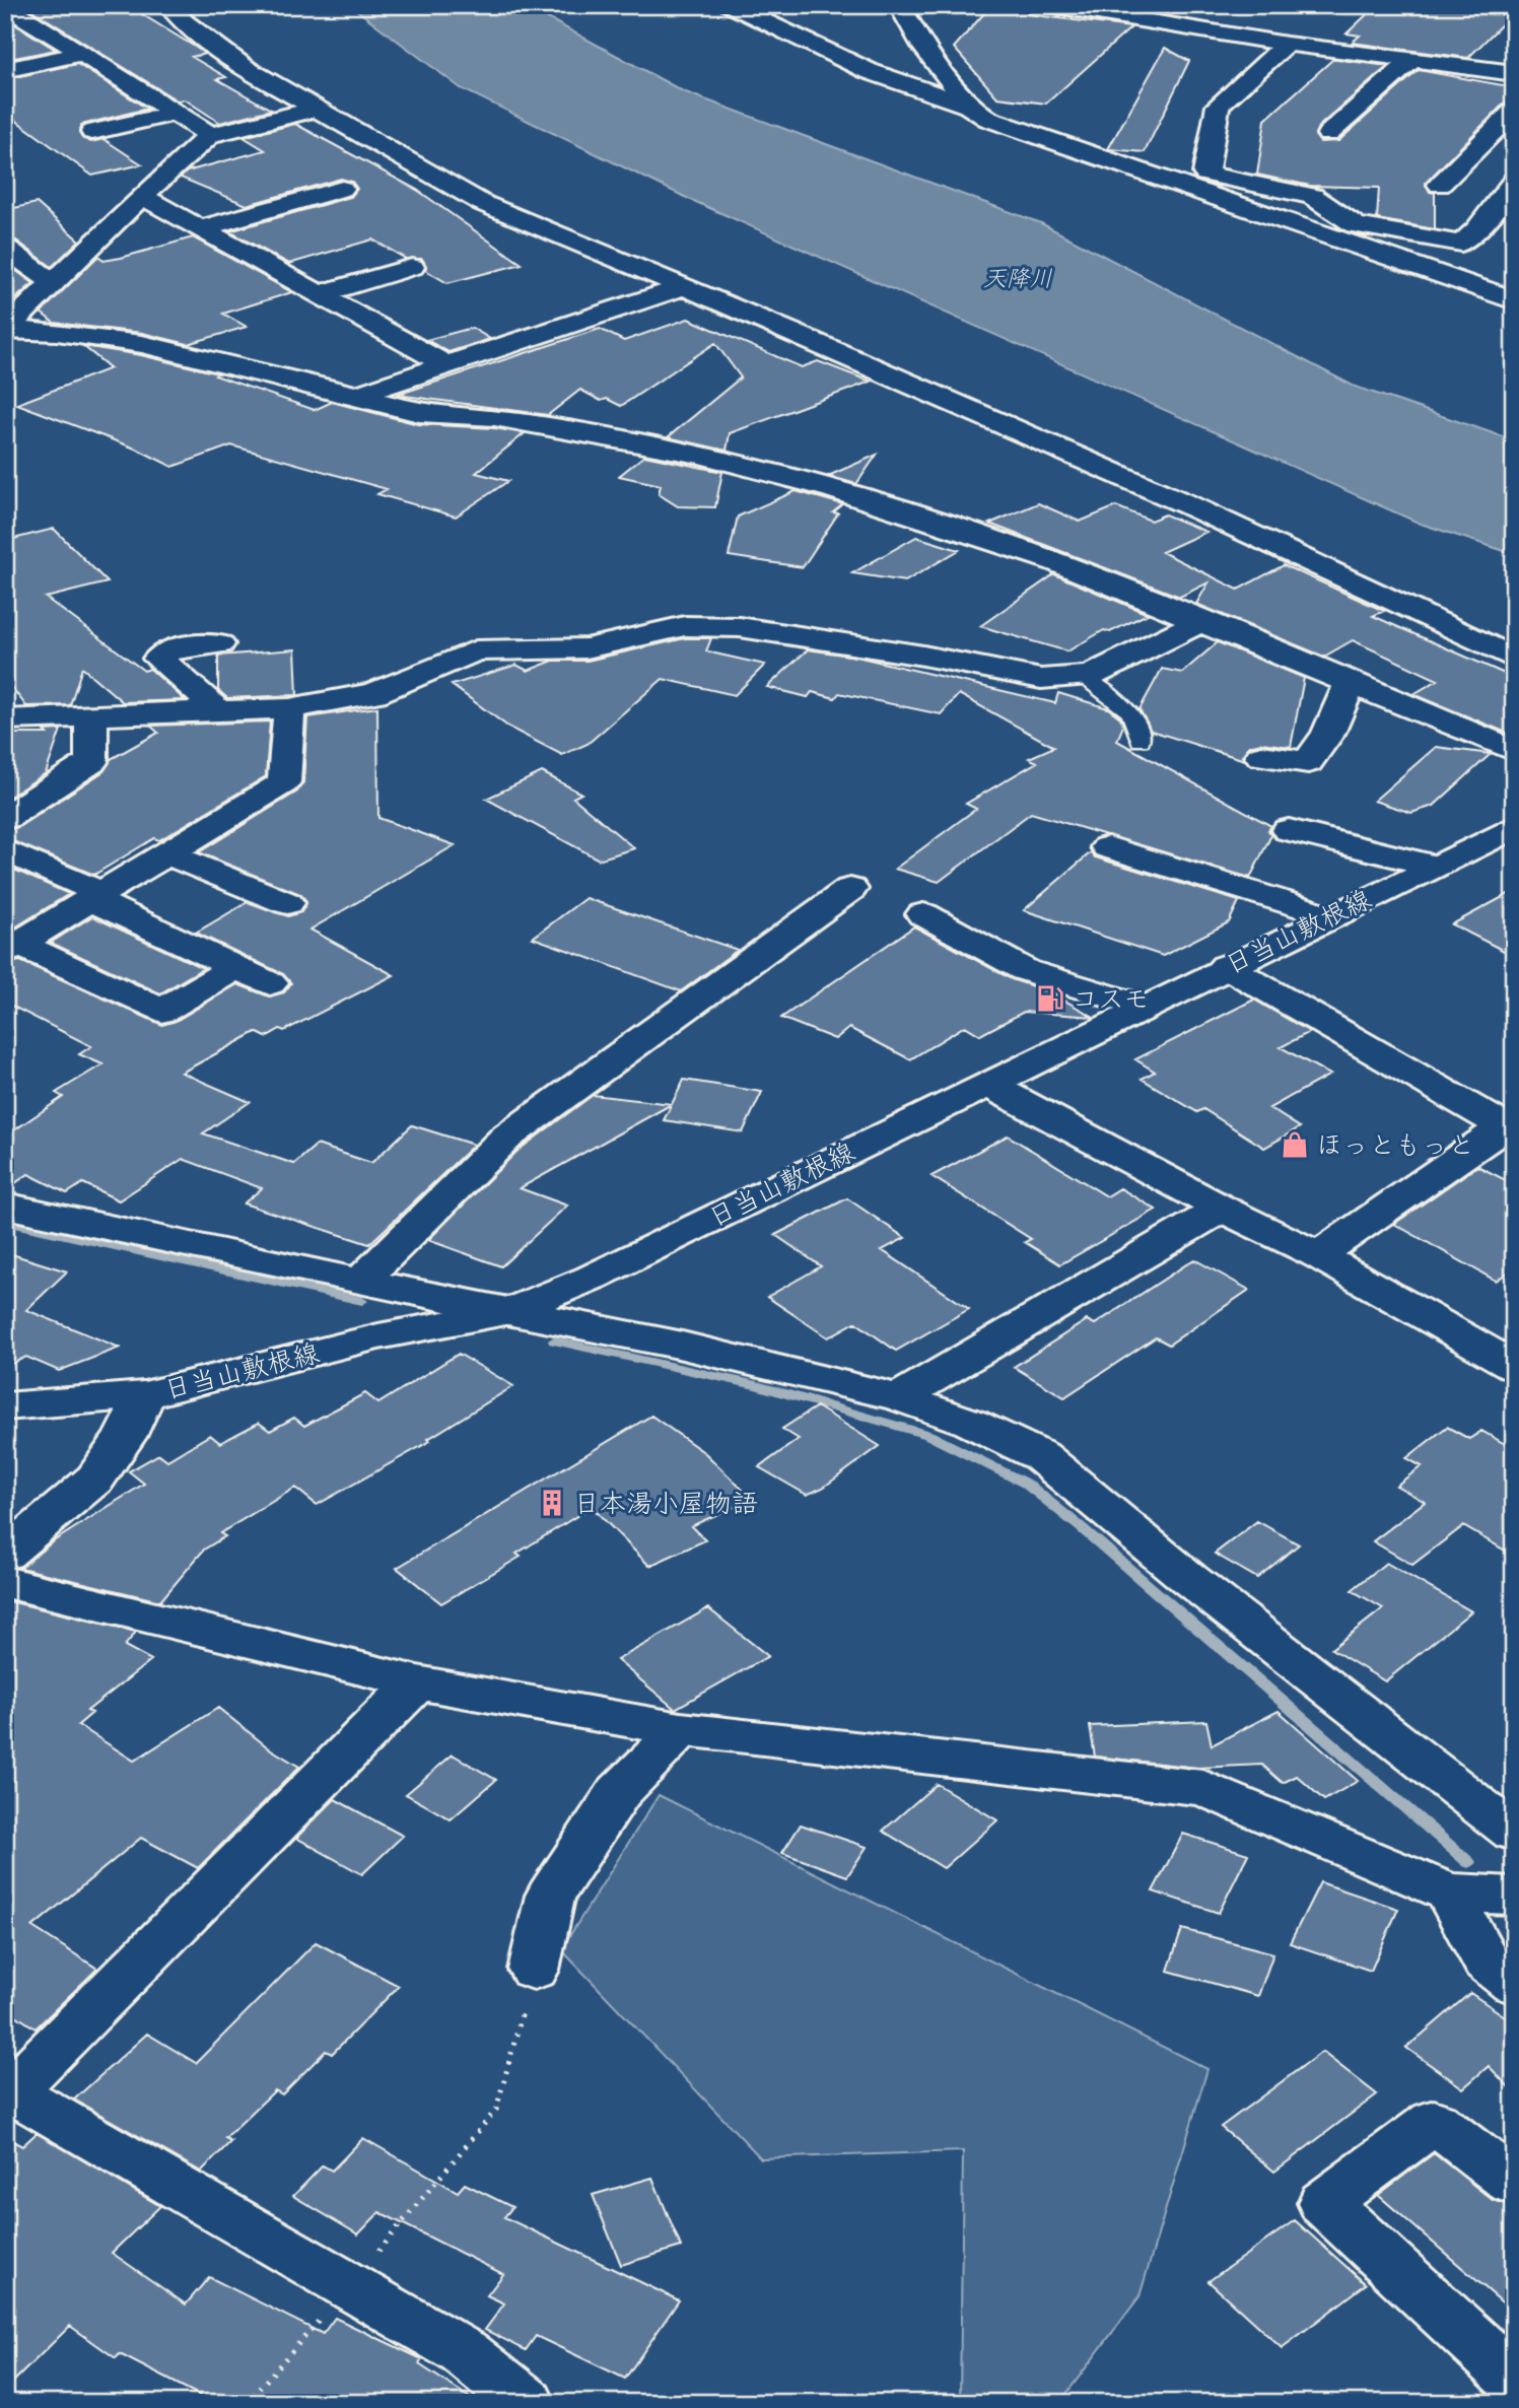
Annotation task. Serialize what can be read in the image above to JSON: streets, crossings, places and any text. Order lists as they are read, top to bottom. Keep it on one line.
{"streets":{"street":["日当山敷根線"]},"water":["天降川"],"places":{"fuel station":["コスモ"],"shop":["ほっともっと"],"building":["日本湯小屋物語"]}}
